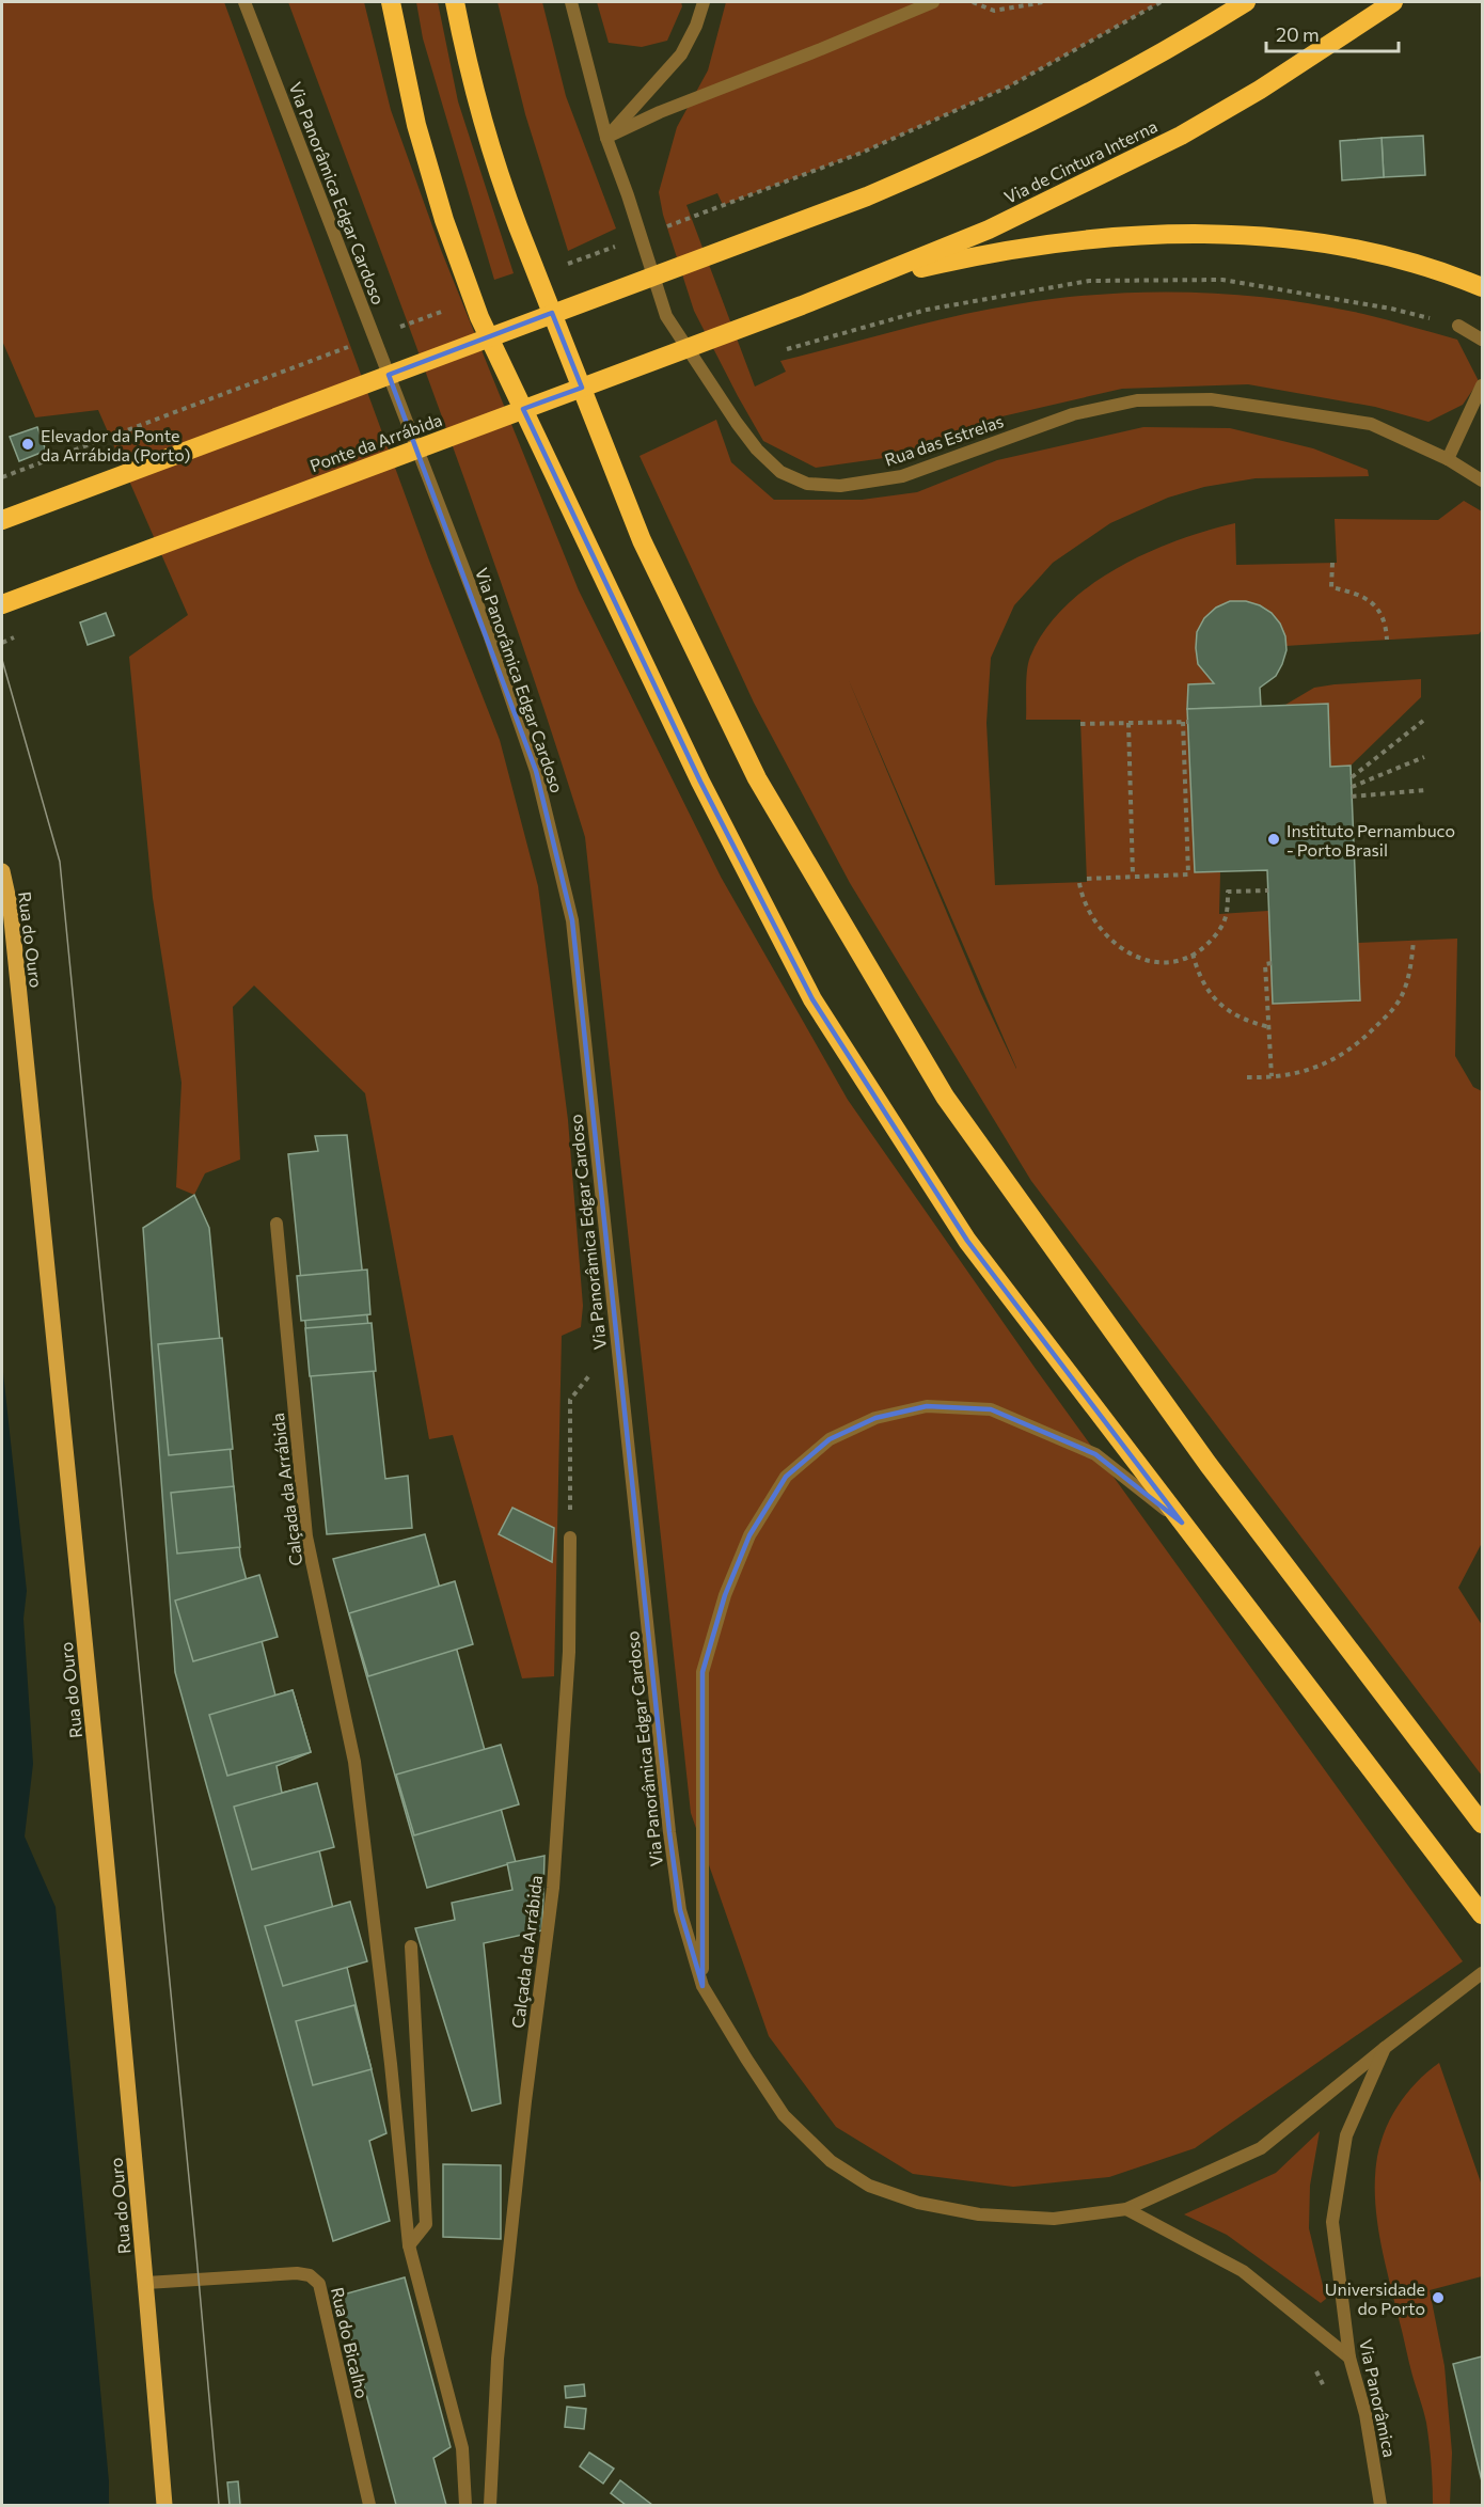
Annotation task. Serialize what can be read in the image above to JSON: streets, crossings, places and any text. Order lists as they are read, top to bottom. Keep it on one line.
{"streets":{"highway":["Via de Cintura Interna","Ponte da Arrábida"],"main road":["Rua do Ouro"],"street":["Via Panorâmica Edgar Cardoso","Rua das Estrelas","Calçada da Arrábida","Rua do Bicalho","Via Panorâmica"]},"crossings":[["Via de Cintura Interna","Ponte da Arrábida"],["Via Panorâmica Edgar Cardoso","Via Panorâmica"],["Rua do Ouro","Rua do Bicalho"]],"places":["Elevador da Ponte da Arrábida (Porto)","Instituto Pernambuco - Porto Brasil","Universidade do Porto"],"scale_bar":"20 m"}
